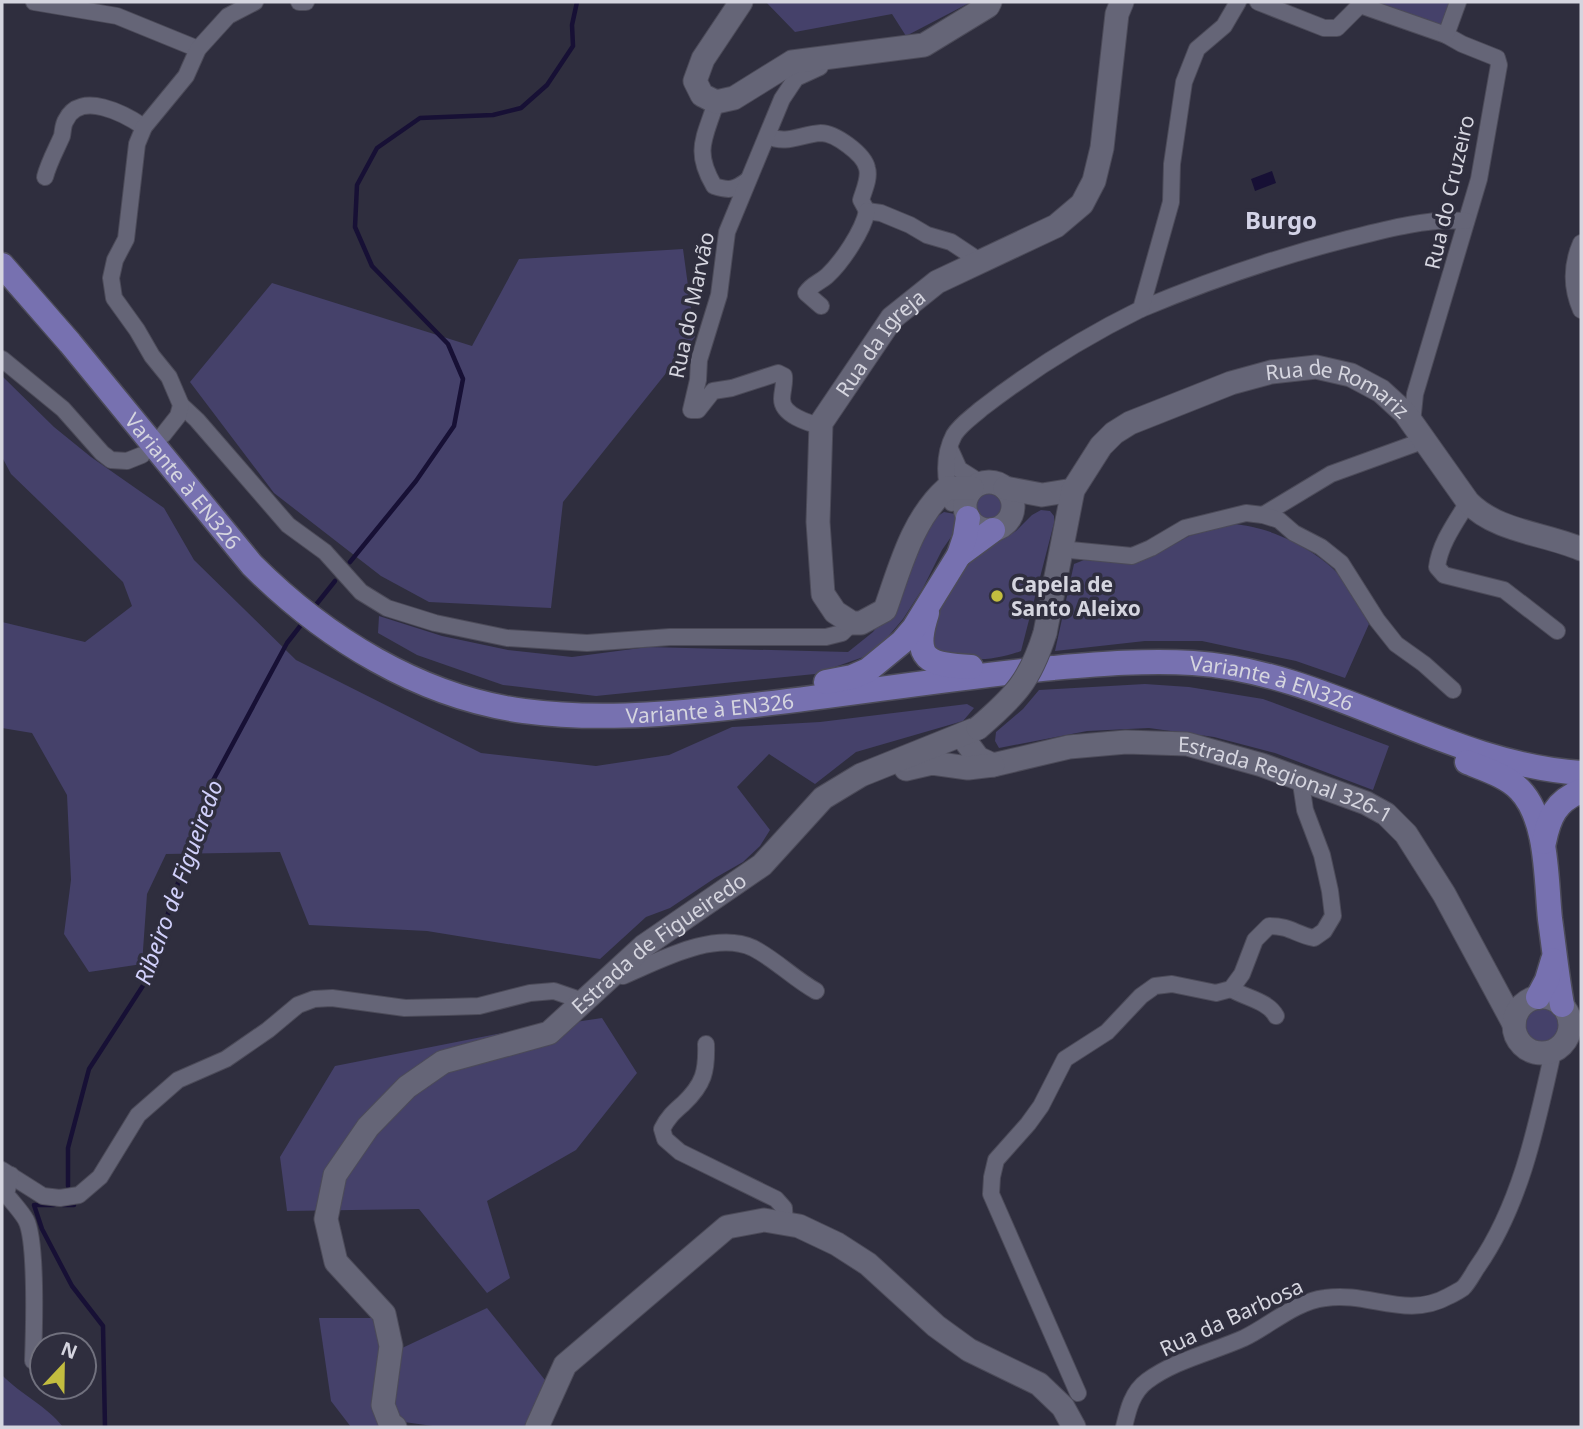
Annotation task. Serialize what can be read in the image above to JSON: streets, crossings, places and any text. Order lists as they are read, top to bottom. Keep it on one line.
{"streets":{"main road":["Variante à EN326"],"street":["Rua do Cruzeiro","Rua do Marvão","Rua da Igreja","Rua de Romariz","Estrada Regional 326-1","Estrada de Figueiredo","Rua da Barbosa"]},"crossings":[["Rua do Cruzeiro","Rua de Romariz"],["Rua do Marvão","Rua da Igreja"],["Rua de Romariz","Estrada de Figueiredo"],["Estrada Regional 326-1","Estrada de Figueiredo"],["Estrada Regional 326-1","Rua da Barbosa"]],"districts":["Burgo"],"water":["Ribeiro de Figueiredo"],"places":["Capela de Santo Aleixo"],"north":"top"}
